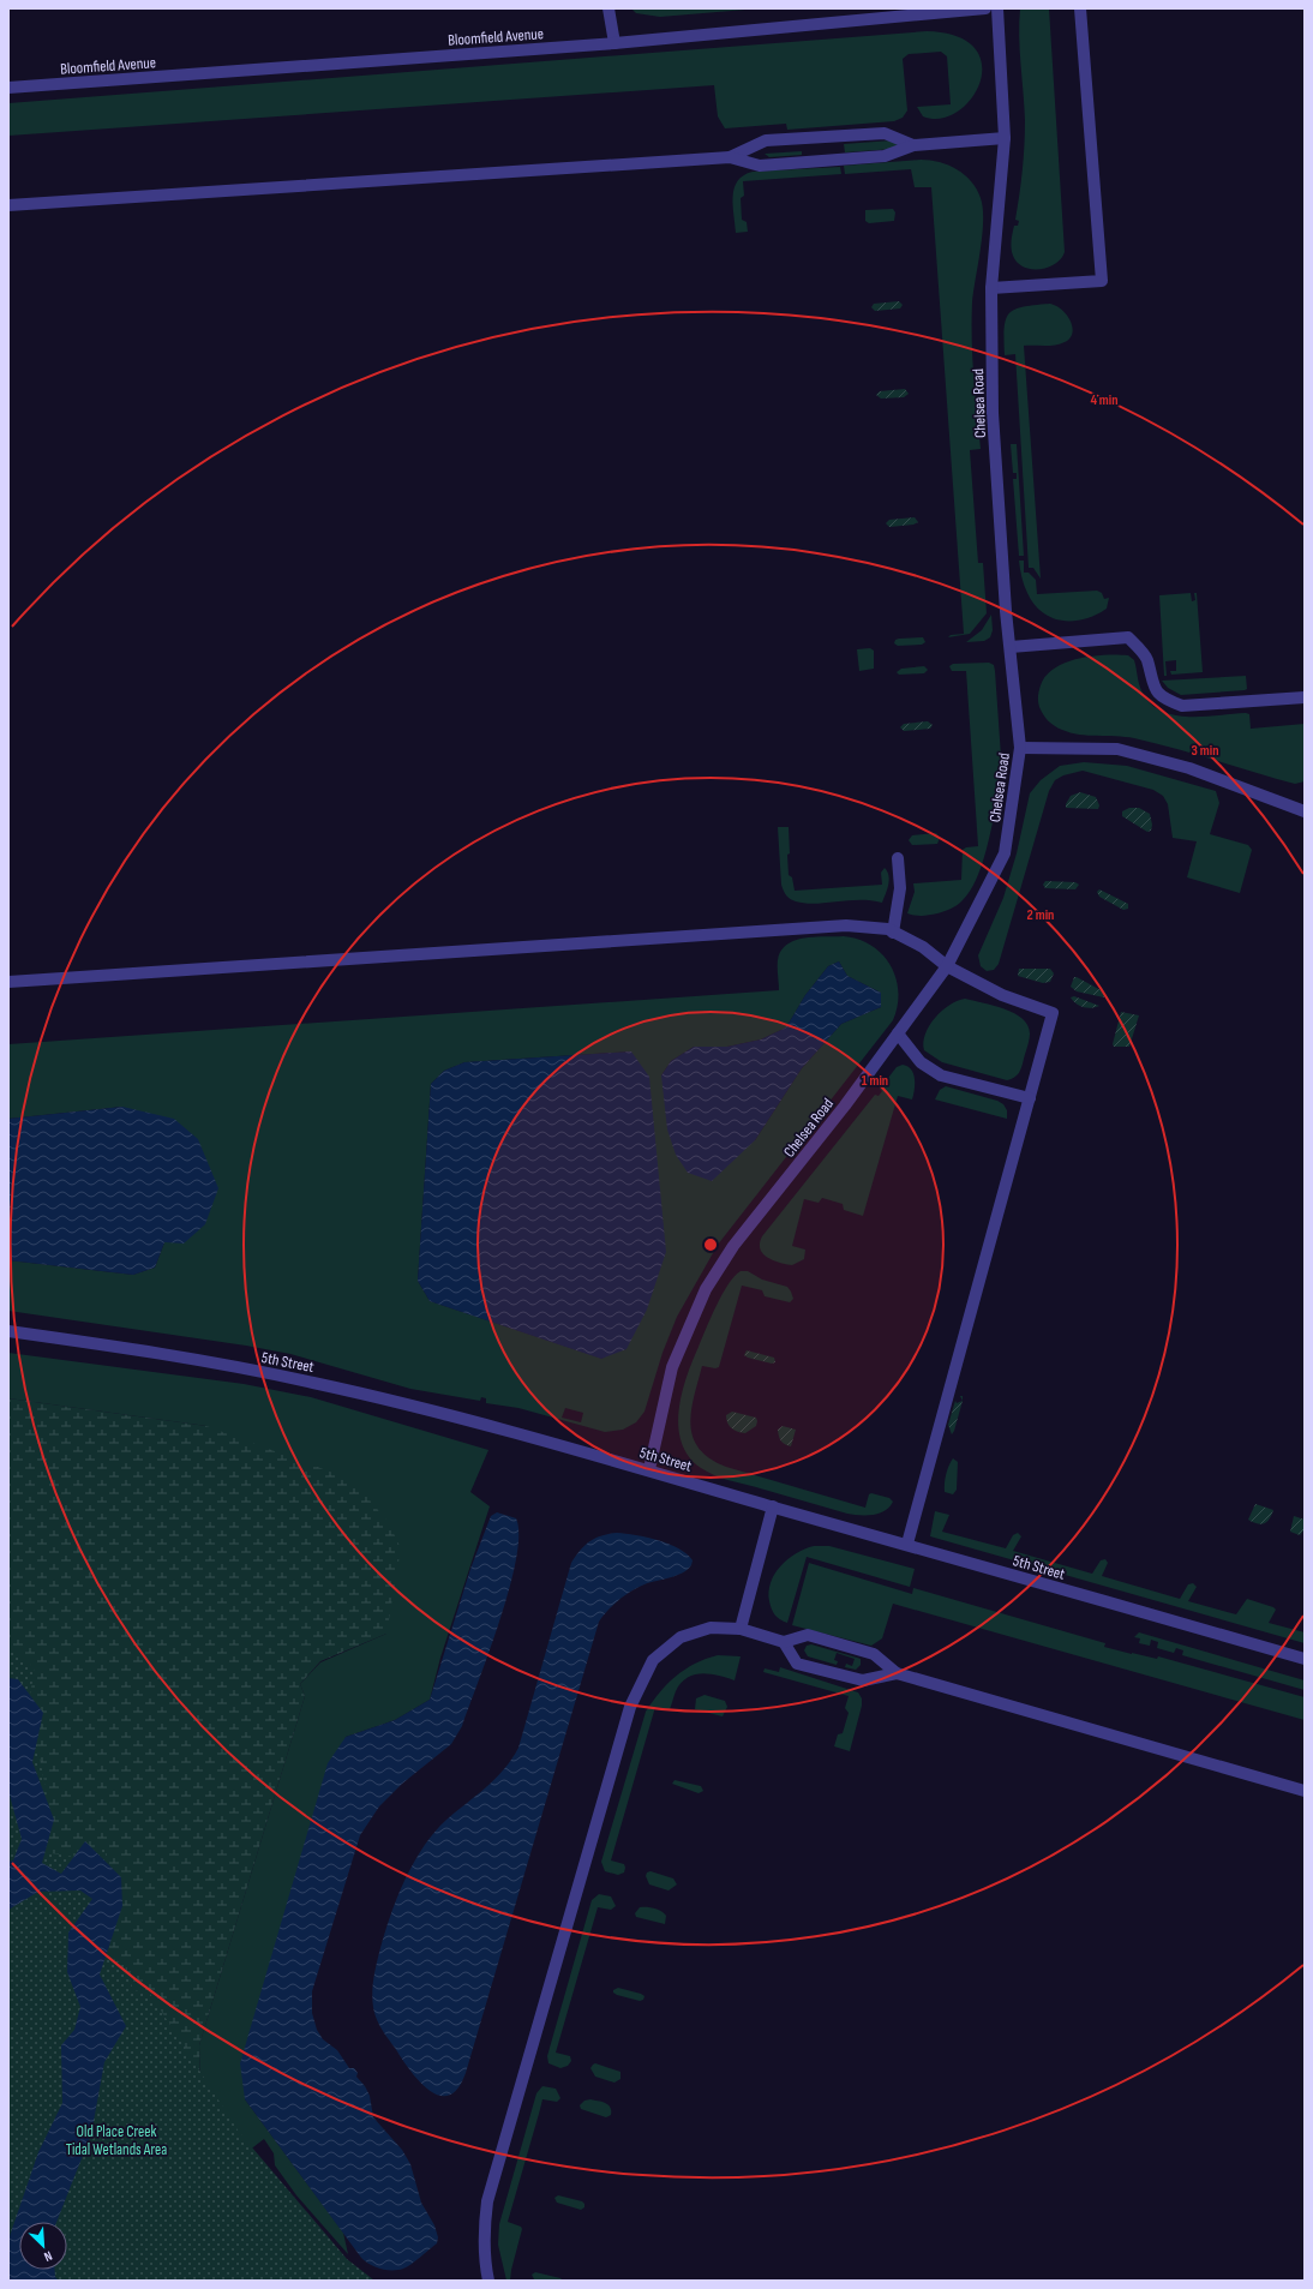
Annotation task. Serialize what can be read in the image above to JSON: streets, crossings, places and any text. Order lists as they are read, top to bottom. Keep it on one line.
{"streets":{"street":["Bloomfield Avenue","Chelsea Road","5th Street"]},"crossings":[["Chelsea Road","5th Street"]],"parks":["Old Place Creek Tidal Wetlands Area"],"north":"bottom right","rings":["4 min","3 min","2 min","1 min"]}
